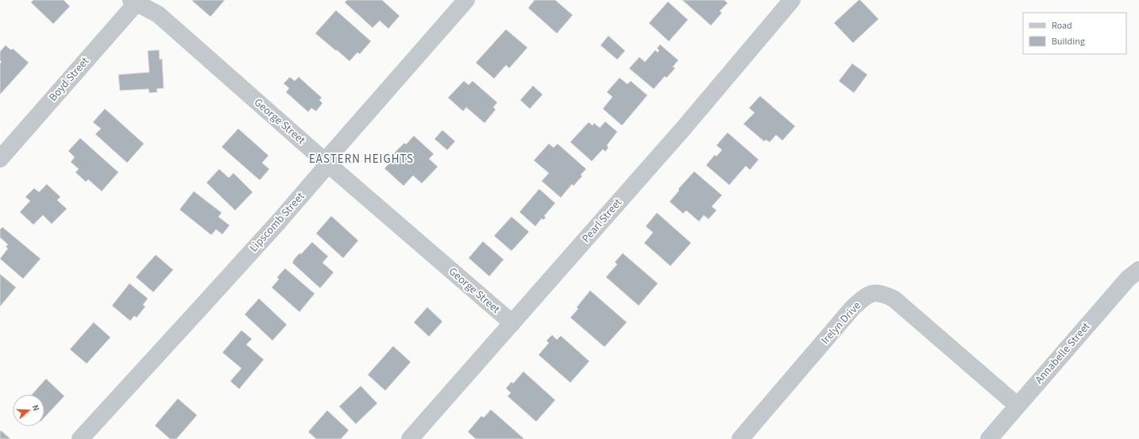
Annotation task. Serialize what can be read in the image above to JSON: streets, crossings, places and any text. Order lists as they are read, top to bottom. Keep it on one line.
{"streets":{"street":["Boyd Street","George Street","Pearl Street","Lipscomb Street","Irelyn Drive","Annabelle Street"]},"crossings":[["Boyd Street","George Street"],["George Street","Pearl Street"],["George Street","Lipscomb Street"],["Irelyn Drive","Annabelle Street"]],"districts":["EASTERN HEIGHTS"],"legend":["Road","Building"],"north":"right"}
